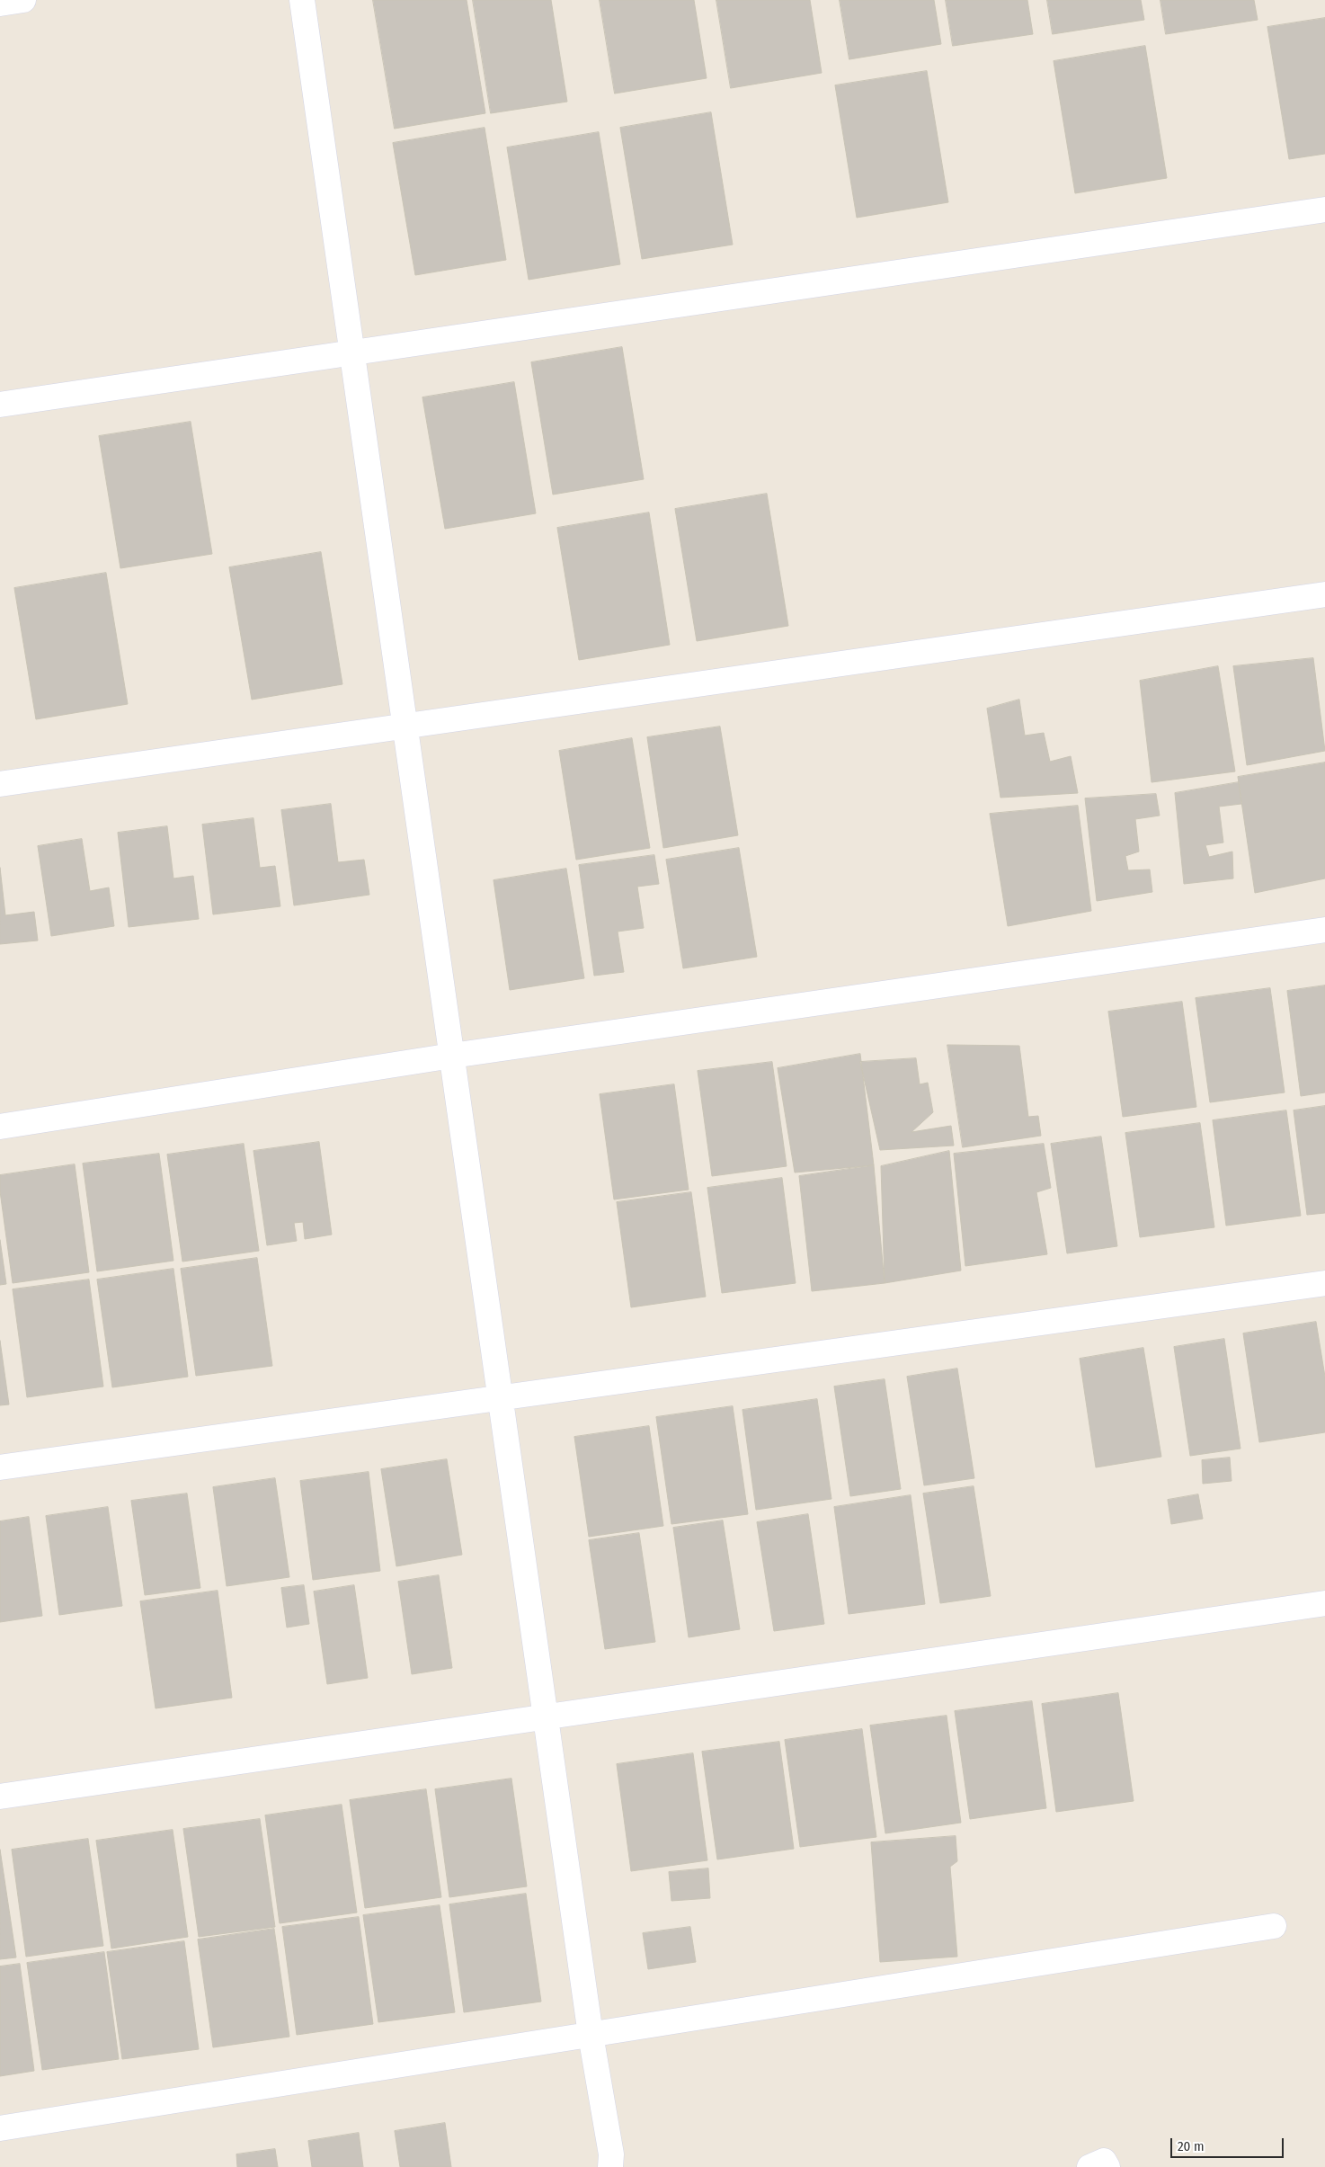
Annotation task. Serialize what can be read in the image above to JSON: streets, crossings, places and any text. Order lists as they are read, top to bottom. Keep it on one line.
{"scale_bar":"20 m"}
